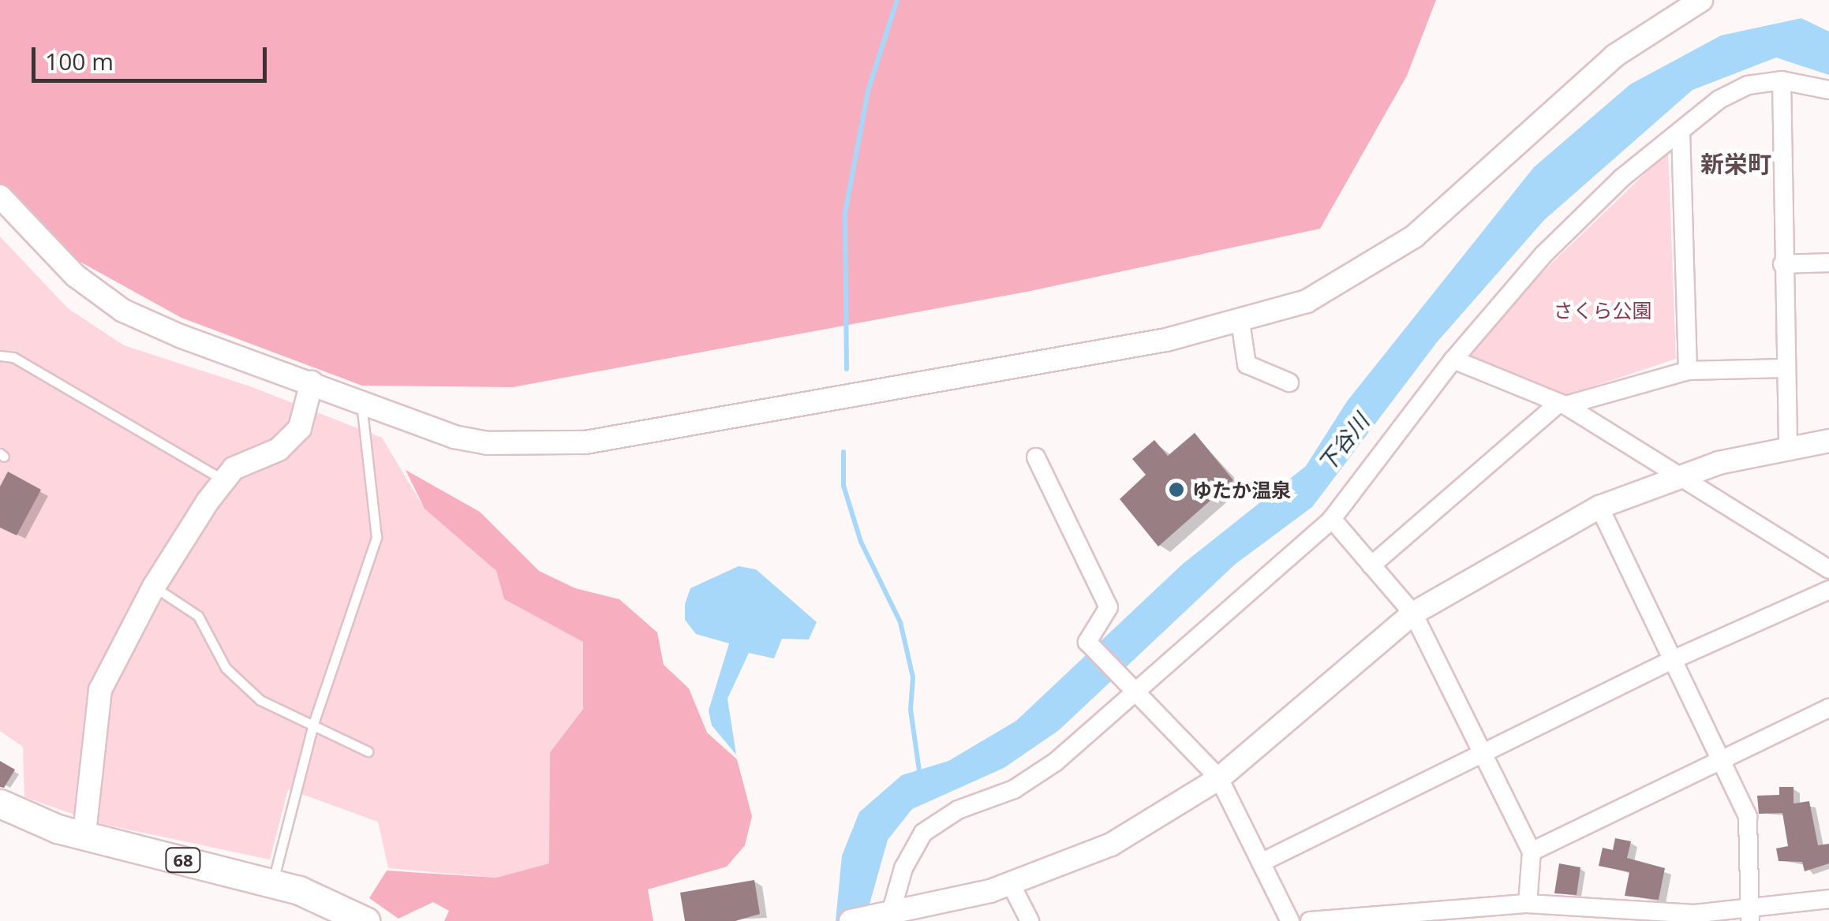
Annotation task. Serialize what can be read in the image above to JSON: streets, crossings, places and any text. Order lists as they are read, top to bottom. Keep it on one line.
{"streets":{"main road":["68"]},"districts":["新栄町"],"water":["下谷川"],"parks":["さくら公園"],"places":["ゆたか温泉"],"scale_bar":"100 m"}
